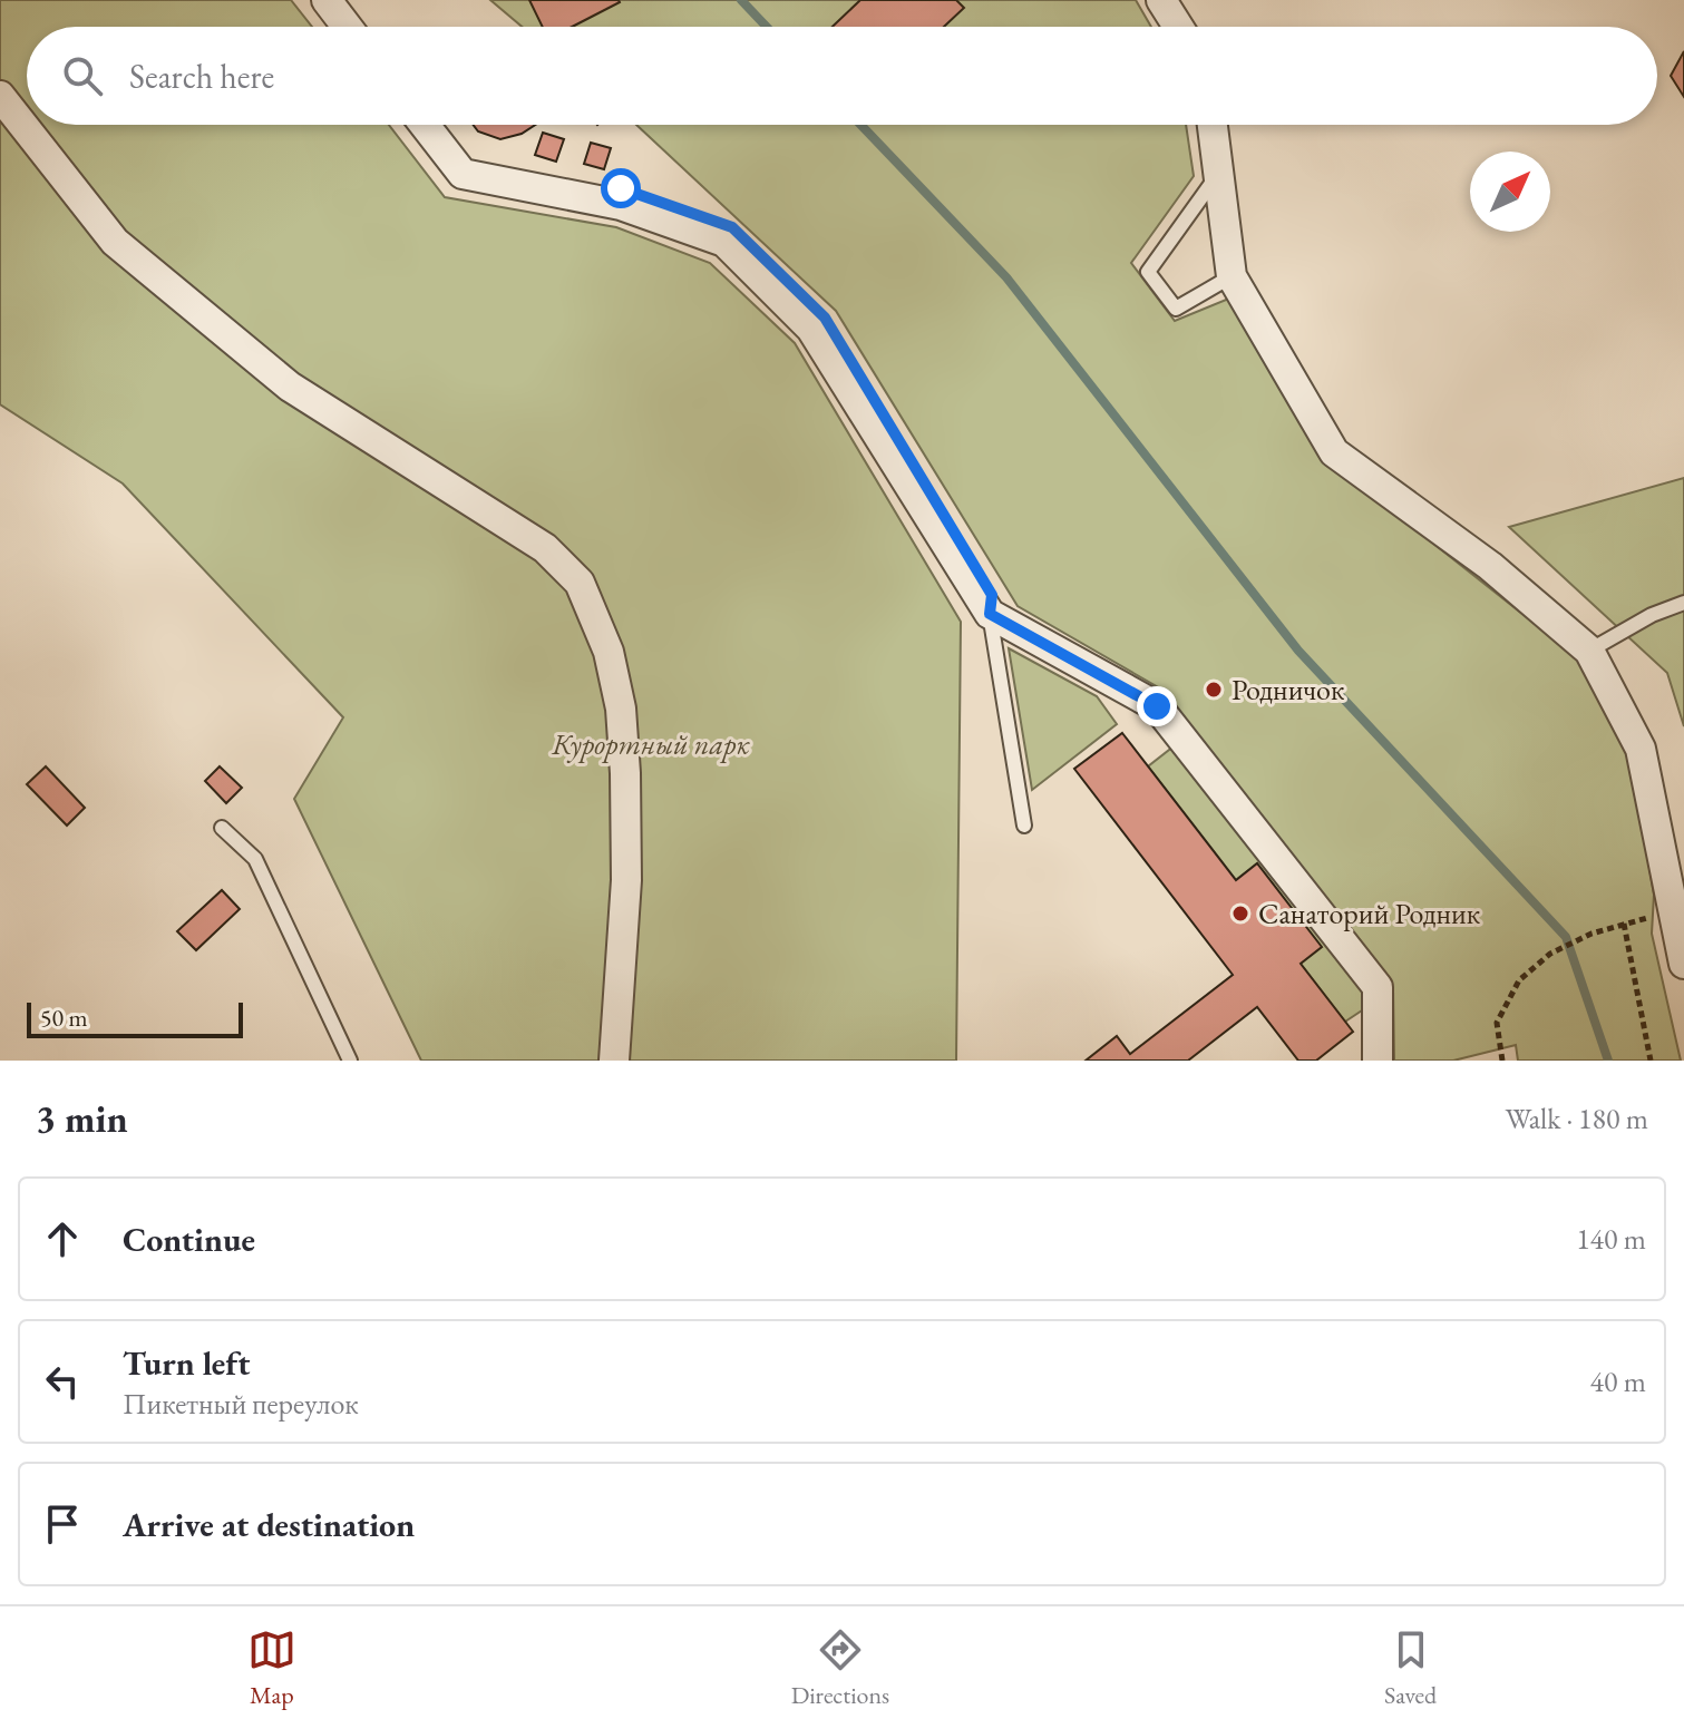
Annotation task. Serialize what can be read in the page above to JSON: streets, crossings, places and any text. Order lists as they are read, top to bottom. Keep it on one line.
{"parks":["Курортный парк"],"places":["Родничок","Санаторий Родник"],"scale_bar":"50 m","north":"top right","page":{"search":"Search here","scale":"50 m","heading":["3 min","Walk · 180 m"],"list":[["Continue","140 m"],["Turn left","Пикетный переулок","40 m"],"Arrive at destination"],"nav":["Map","Directions","Saved"]}}
